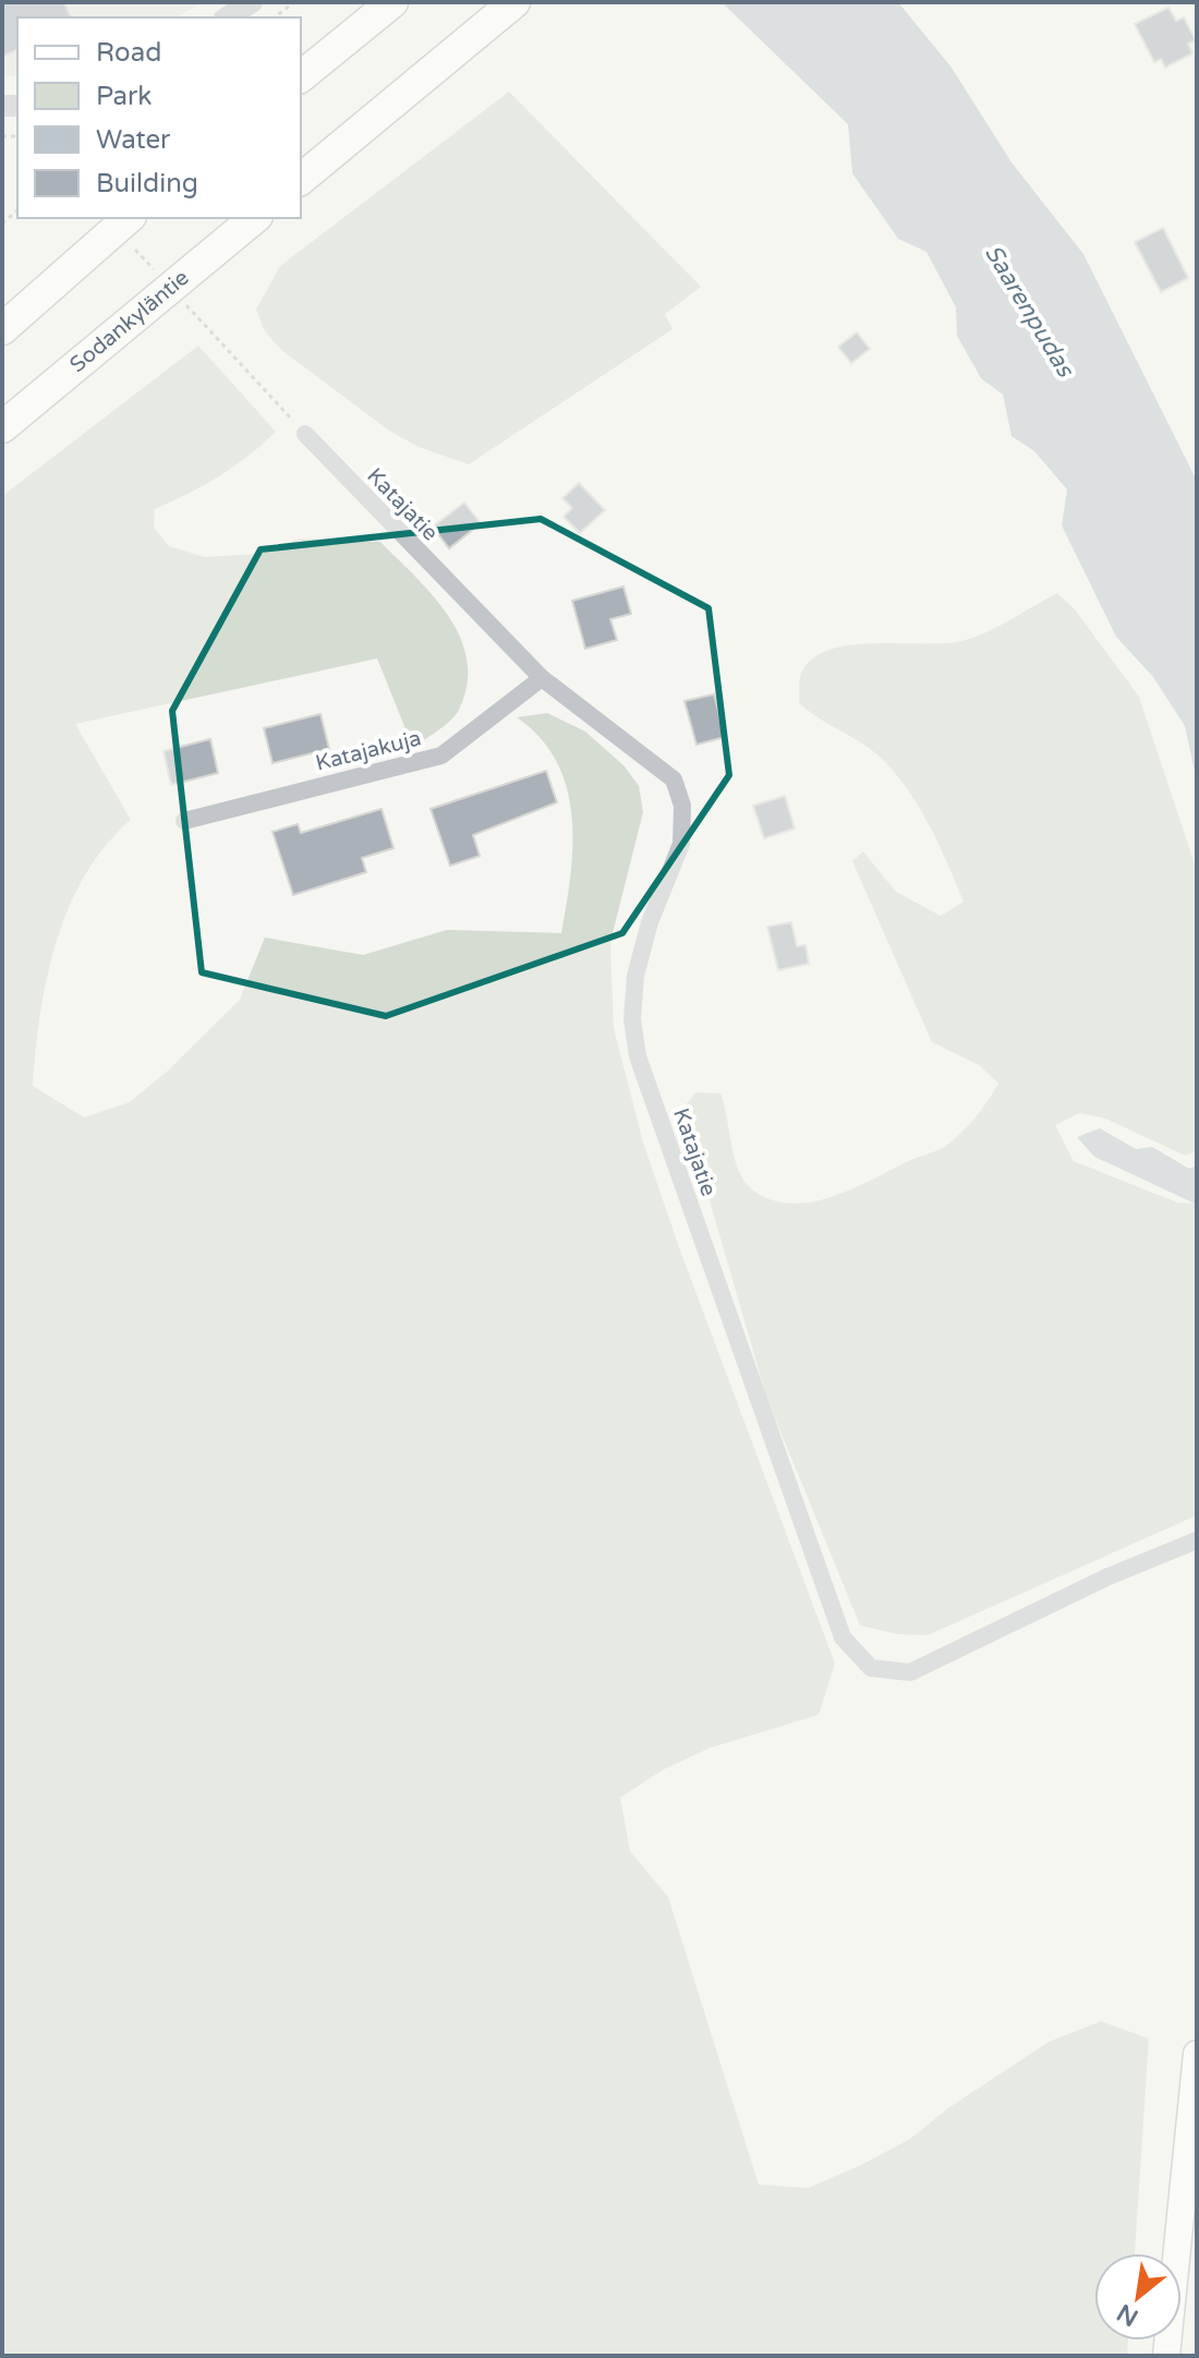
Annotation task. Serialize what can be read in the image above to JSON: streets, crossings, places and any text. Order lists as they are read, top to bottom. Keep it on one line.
{"streets":{"highway":["Sodankyläntie"],"street":["Katajatie","Katajakuja"]},"crossings":[["Katajatie","Katajakuja"]],"water":["Saarenpudas"],"legend":["Road","Park","Water","Building"],"north":"bottom left"}
